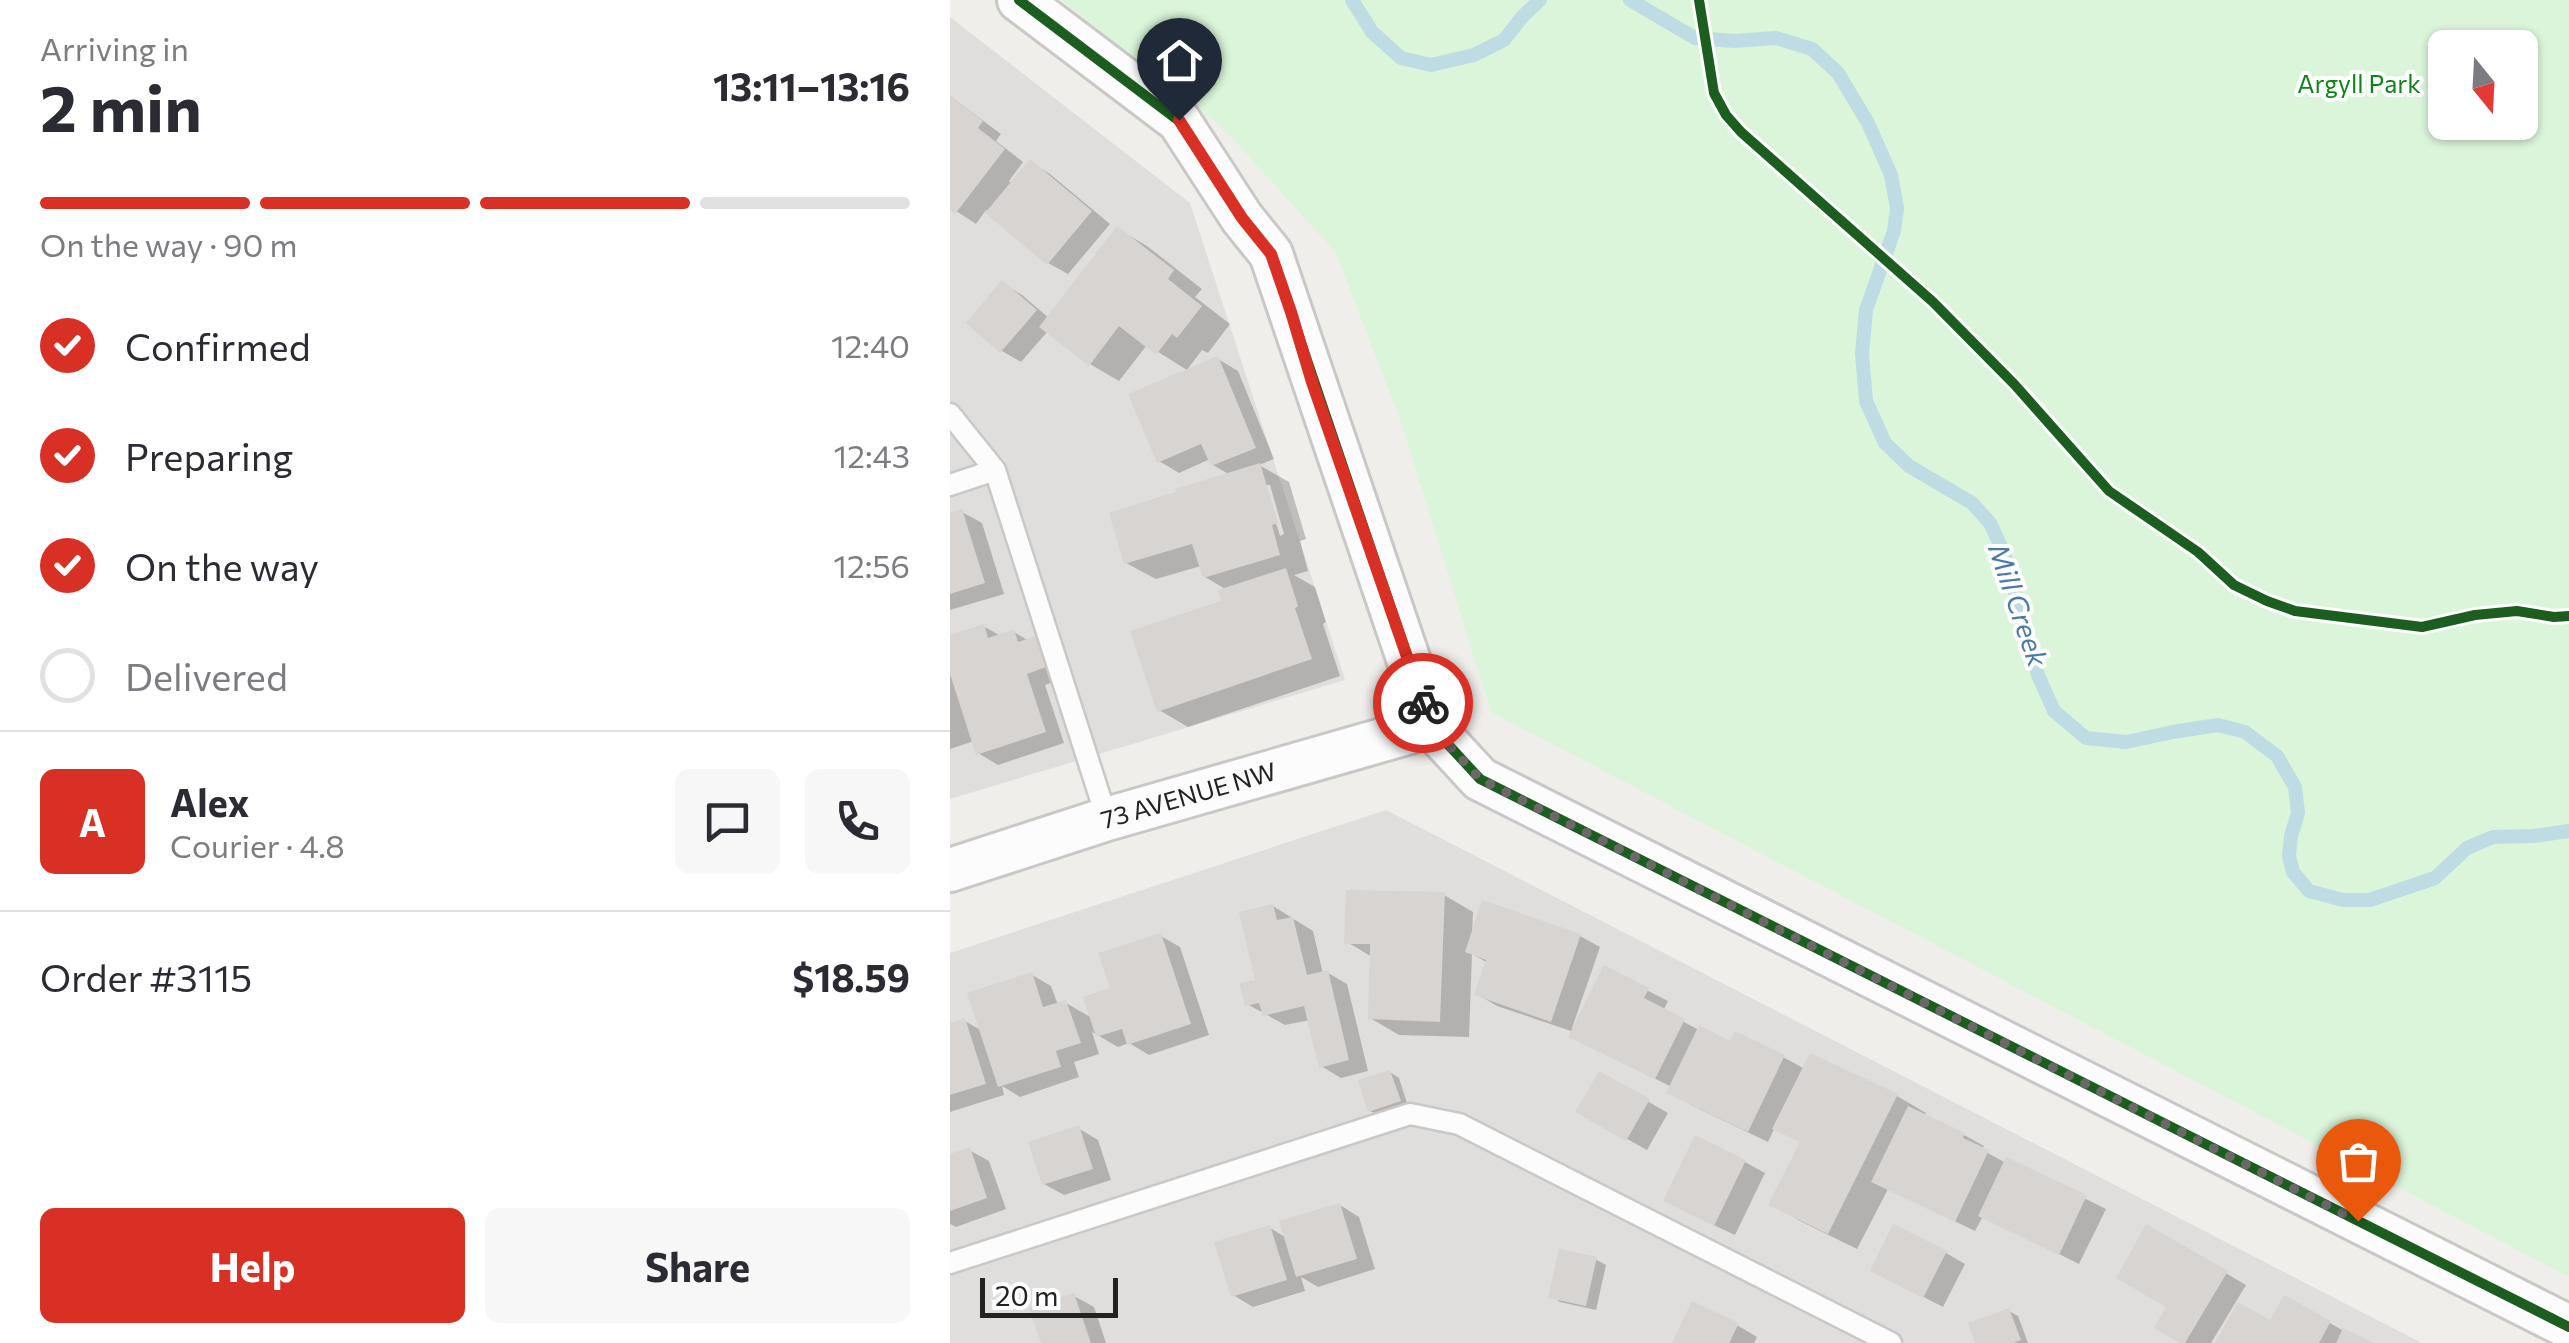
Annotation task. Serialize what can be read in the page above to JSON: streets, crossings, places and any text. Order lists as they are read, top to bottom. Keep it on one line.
{"streets":{"street":["73 AVENUE NW"]},"water":["Mill Creek"],"parks":["Argyll Park"],"scale_bar":"20 m","north":"bottom","page":{"heading":["2 min","Arriving in","13:11–13:16"],"panel":["Alex","Courier · 4.8","Order #3115","$18.59"],"bar":"On the way · 90 m","list":[["Confirmed","12:40"],["Preparing","12:43"],["On the way","12:56"],"Delivered"],"round":"A","buttons":["Help","Share"],"scale":"20 m"}}
